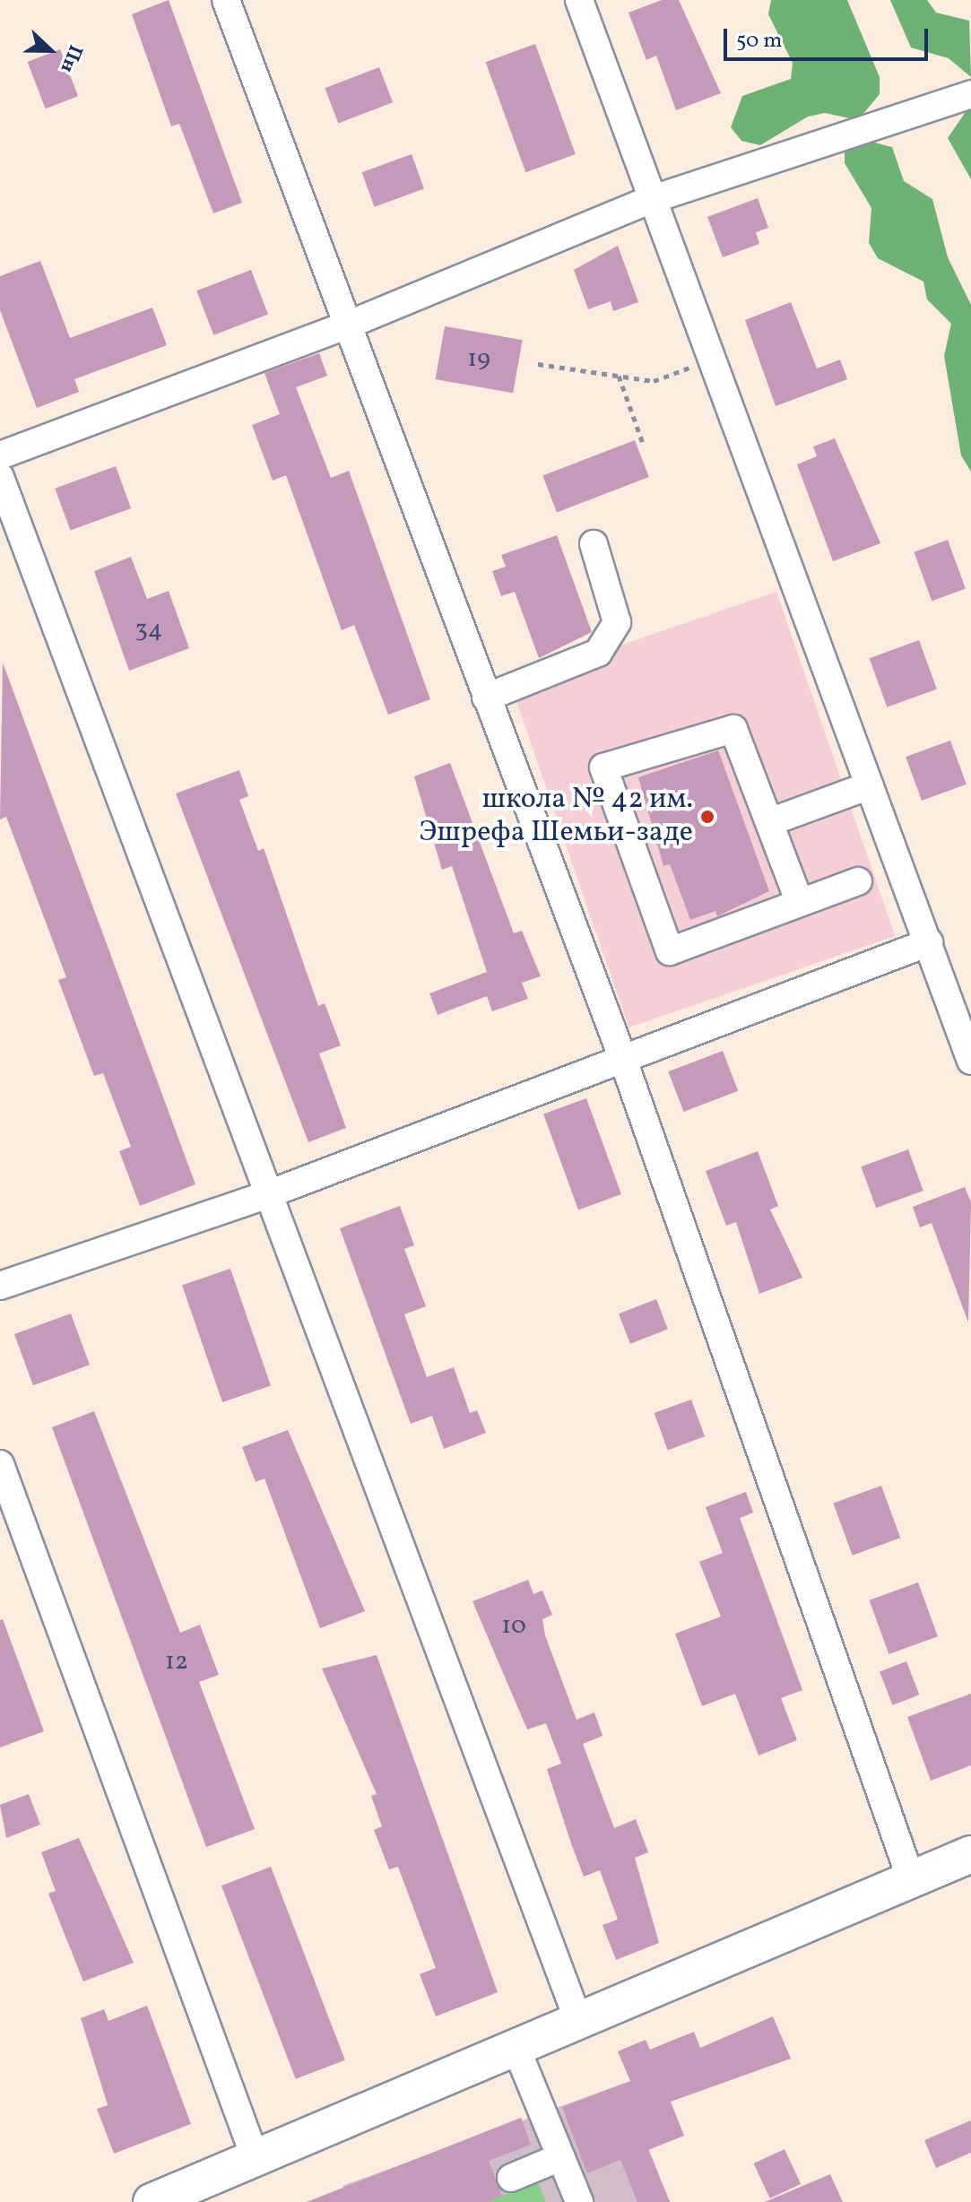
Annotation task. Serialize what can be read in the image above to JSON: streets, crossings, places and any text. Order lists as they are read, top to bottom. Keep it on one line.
{"places":["школа № 42 им. Эшрефа Шемьи-заде"],"house_numbers":["19","34","10","12"],"scale_bar":"50 m","north":"right"}
